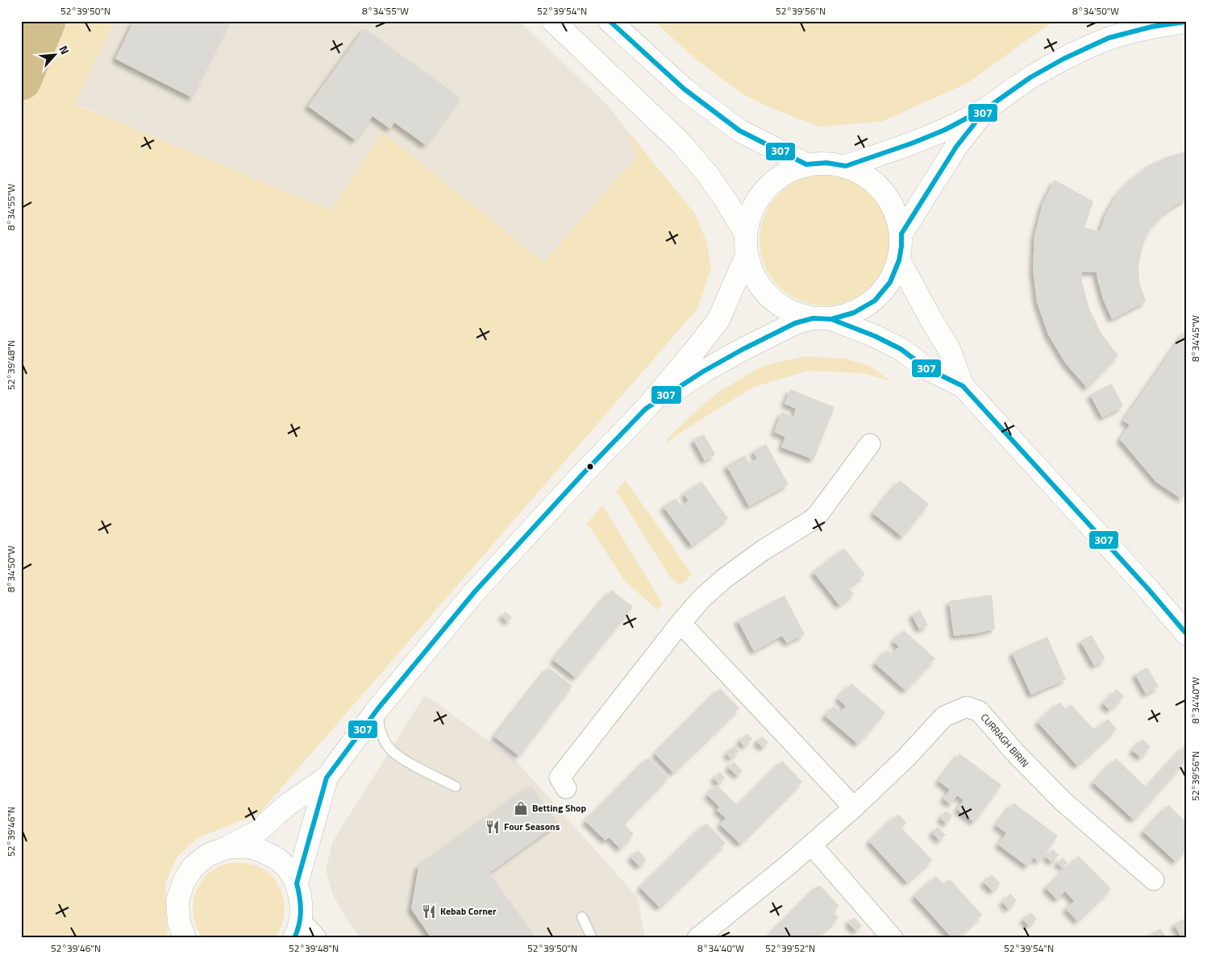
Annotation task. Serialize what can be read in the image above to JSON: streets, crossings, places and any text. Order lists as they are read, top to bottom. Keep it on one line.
{"streets":{"street":["CURRAGH BIRIN"]},"places":{"shop":["Betting Shop"],"restaurant":["Four Seasons","Kebab Corner"]},"lines":["transit line 307"],"north":"top right","coordinates":["52°39'50\"N","8°34'55\"W","52°39'54\"N","52°39'56\"N","8°34'50\"W","8°34'45\"W","52°39'48\"N","8°34'40\"W","52°39'46\"N","52°39'52\"N"]}
